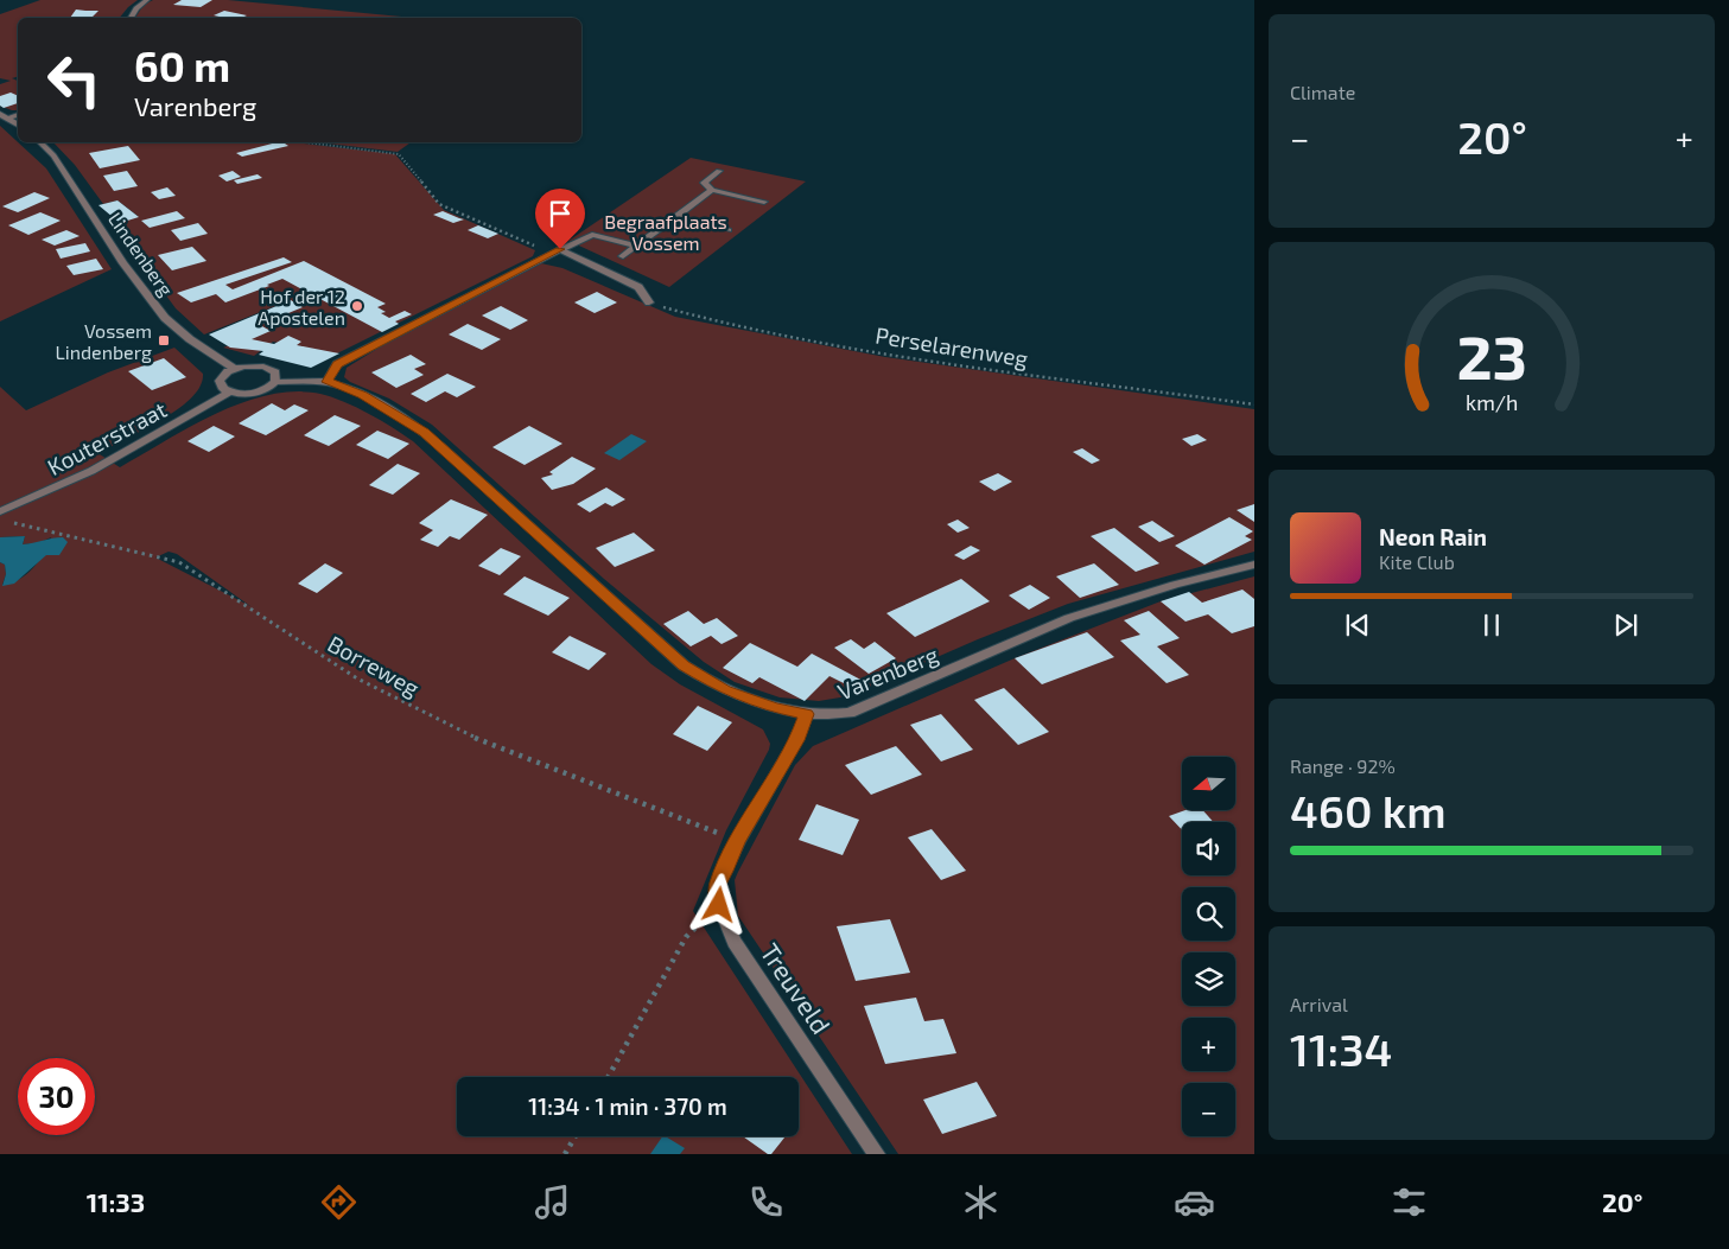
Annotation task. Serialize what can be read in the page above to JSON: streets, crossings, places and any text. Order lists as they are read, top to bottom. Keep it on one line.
{"streets":{"street":["Lindenberg","Kouterstraat","Varenberg","Treuveld"],"path":["Perselarenweg","Borreweg"]},"crossings":[["Borreweg","Treuveld"],["Varenberg","Treuveld"]],"parks":["Begraafplaats Vossem"],"places":{"other":["Hof der 12 Apostelen"],"transit":["Vossem Lindenberg"]},"north":"left","page":{"tile":["Climate",["Range · 92%","460 km"],["Arrival","11:34"]],"turn":["60 m","Varenberg"],"heat":["−","20°","+"],"song":["Neon Rain","Kite Club"],"map_buttons":["+","−"],"limit":"30","trip":"11:34 · 1 min · 370 m","tabs":["11:33","20°"],"gauge":["23","km/h"]}}
